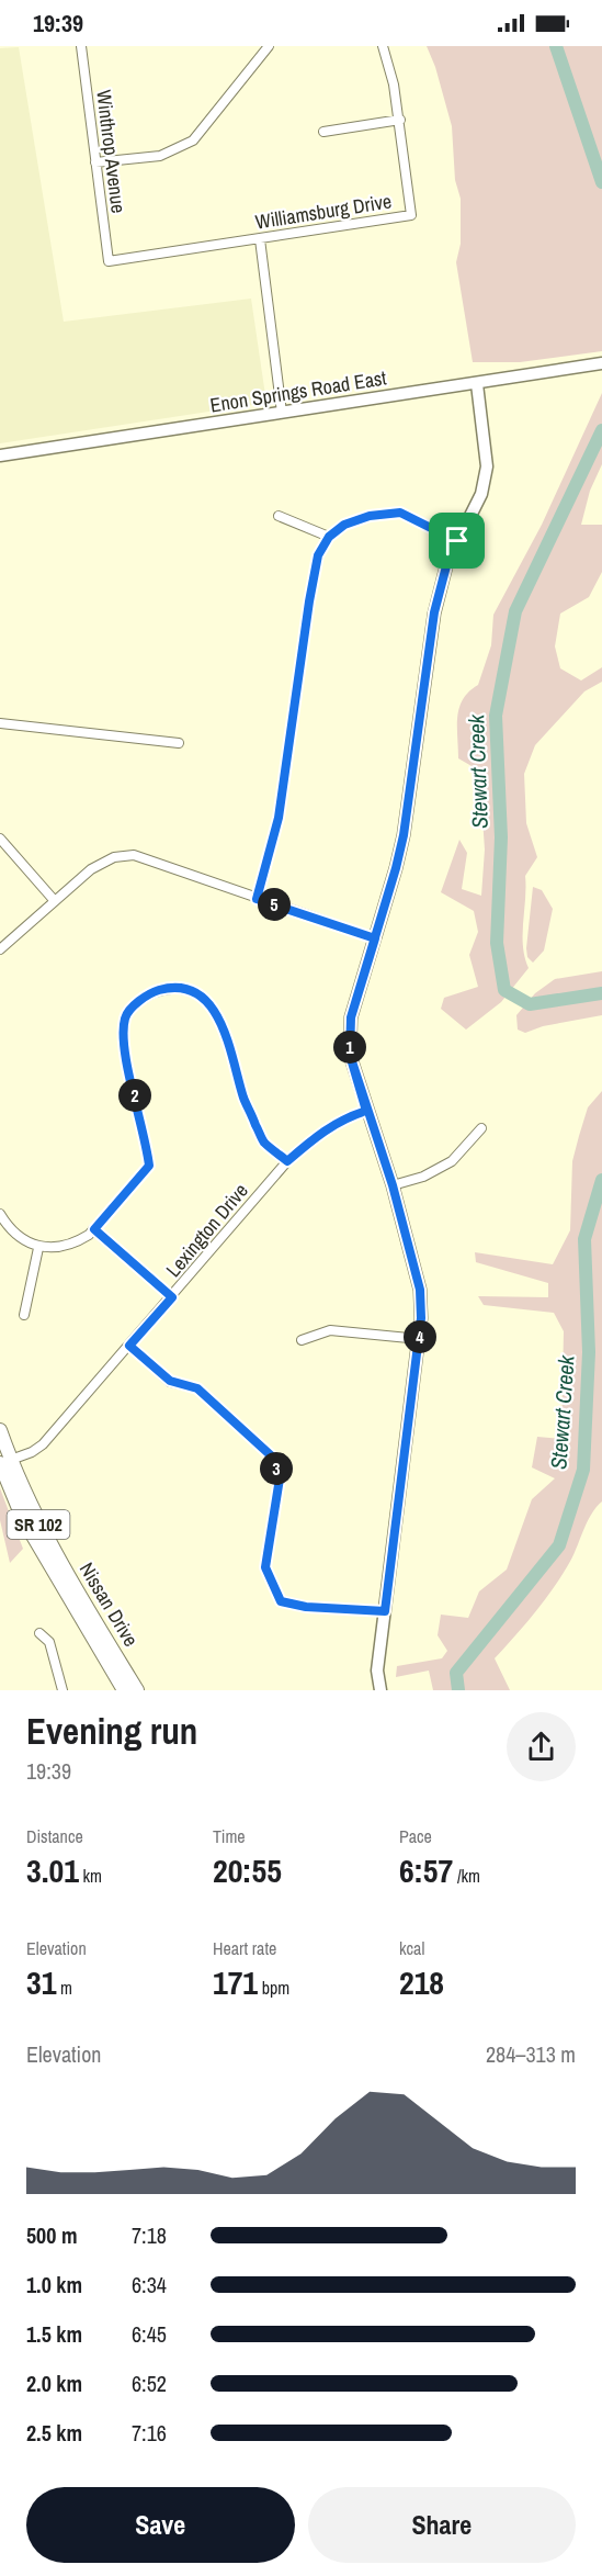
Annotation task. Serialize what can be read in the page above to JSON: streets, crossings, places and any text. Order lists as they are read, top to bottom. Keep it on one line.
{"streets":{"main road":["SR 102","Nissan Drive"],"street":["Winthrop Avenue","Williamsburg Drive","Enon Springs Road East","Lexington Drive"]},"crossings":[["Winthrop Avenue","Williamsburg Drive"],["Lexington Drive","Nissan Drive"]],"water":["Stewart Creek"],"page":{"status":"19:39","pins":["5","1","2","4","3"],"heading":["Evening run","19:39"],"stats":[["Distance","3.01 km"],["Time","20:55"],["Pace","6:57 /km"],["Elevation","31 m"],["Heart rate","171 bpm"],["kcal","218"]],"chart":["Elevation","284–313 m"],"list":[{"name":"500 m","note":"7:18"},{"name":"1.0 km","note":"6:34"},{"name":"1.5 km","note":"6:45"},{"name":"2.0 km","note":"6:52"},{"name":"2.5 km","note":"7:16"}],"buttons":["Save","Share"]}}
